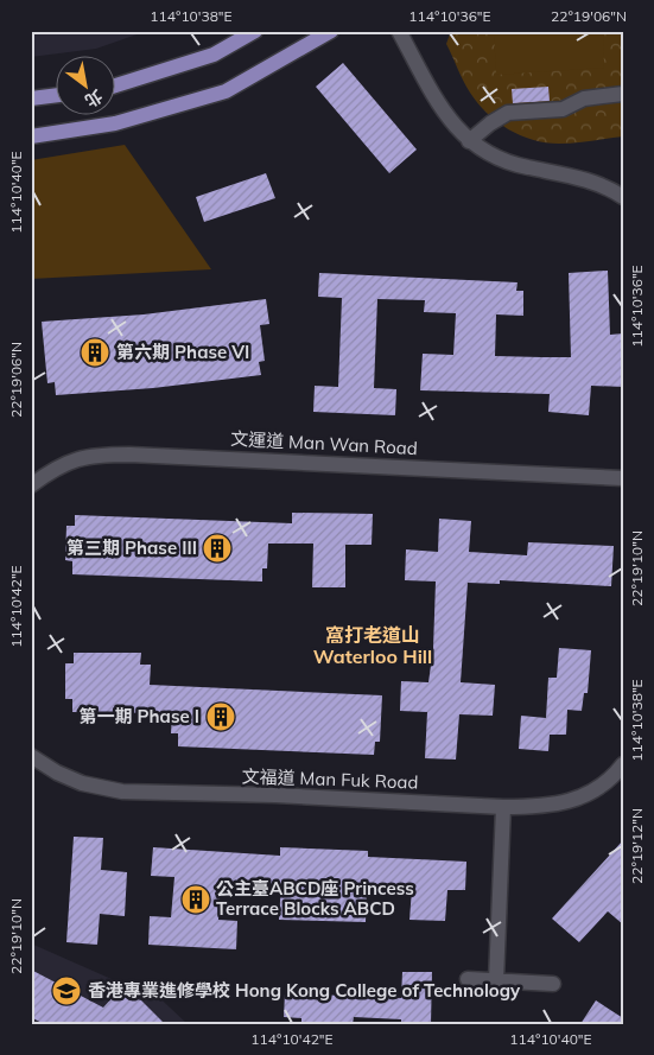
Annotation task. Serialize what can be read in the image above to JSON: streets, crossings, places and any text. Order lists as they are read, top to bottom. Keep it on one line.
{"streets":{"street":["文運道 Man Wan Road","文福道 Man Fuk Road"]},"districts":["窩打老道山 Waterloo Hill"],"places":{"building":["第六期 Phase VI","第三期 Phase III","第一期 Phase I","公主臺ABCD座 Princess Terrace Blocks ABCD"],"school or university":["香港專業進修學校 Hong Kong College of Technology"]},"north":"bottom right","coordinates":["114°10'38\"E","114°10'36\"E","22°19'06\"N","114°10'40\"E","22°19'10\"N","114°10'42\"E","22°19'12\"N"]}
